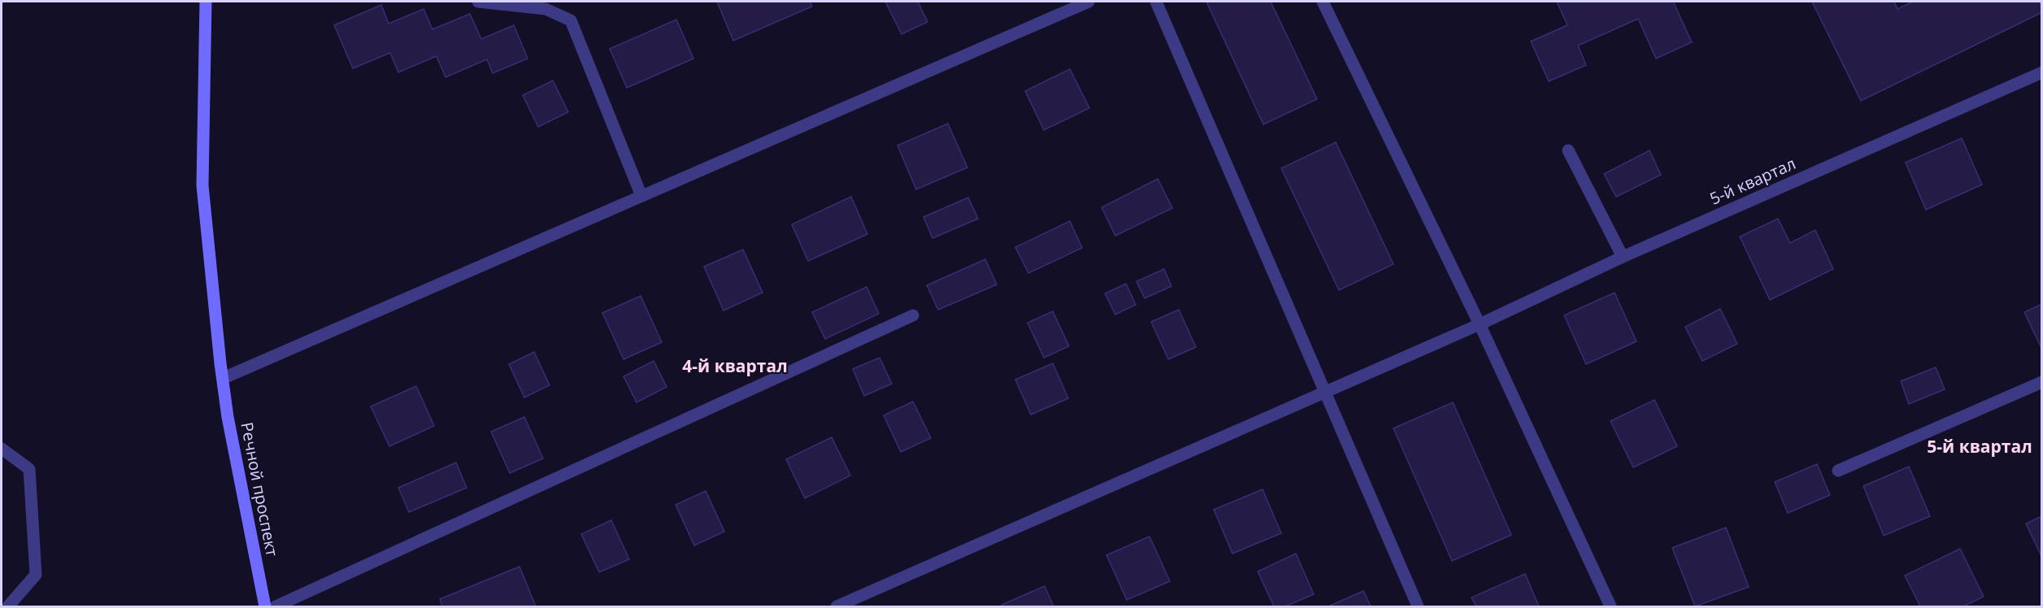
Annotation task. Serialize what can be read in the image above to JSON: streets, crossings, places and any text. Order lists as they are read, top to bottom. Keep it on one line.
{"streets":{"street":["5-й квартал","Речной проспект"]},"districts":["4-й квартал","5-й квартал"]}
